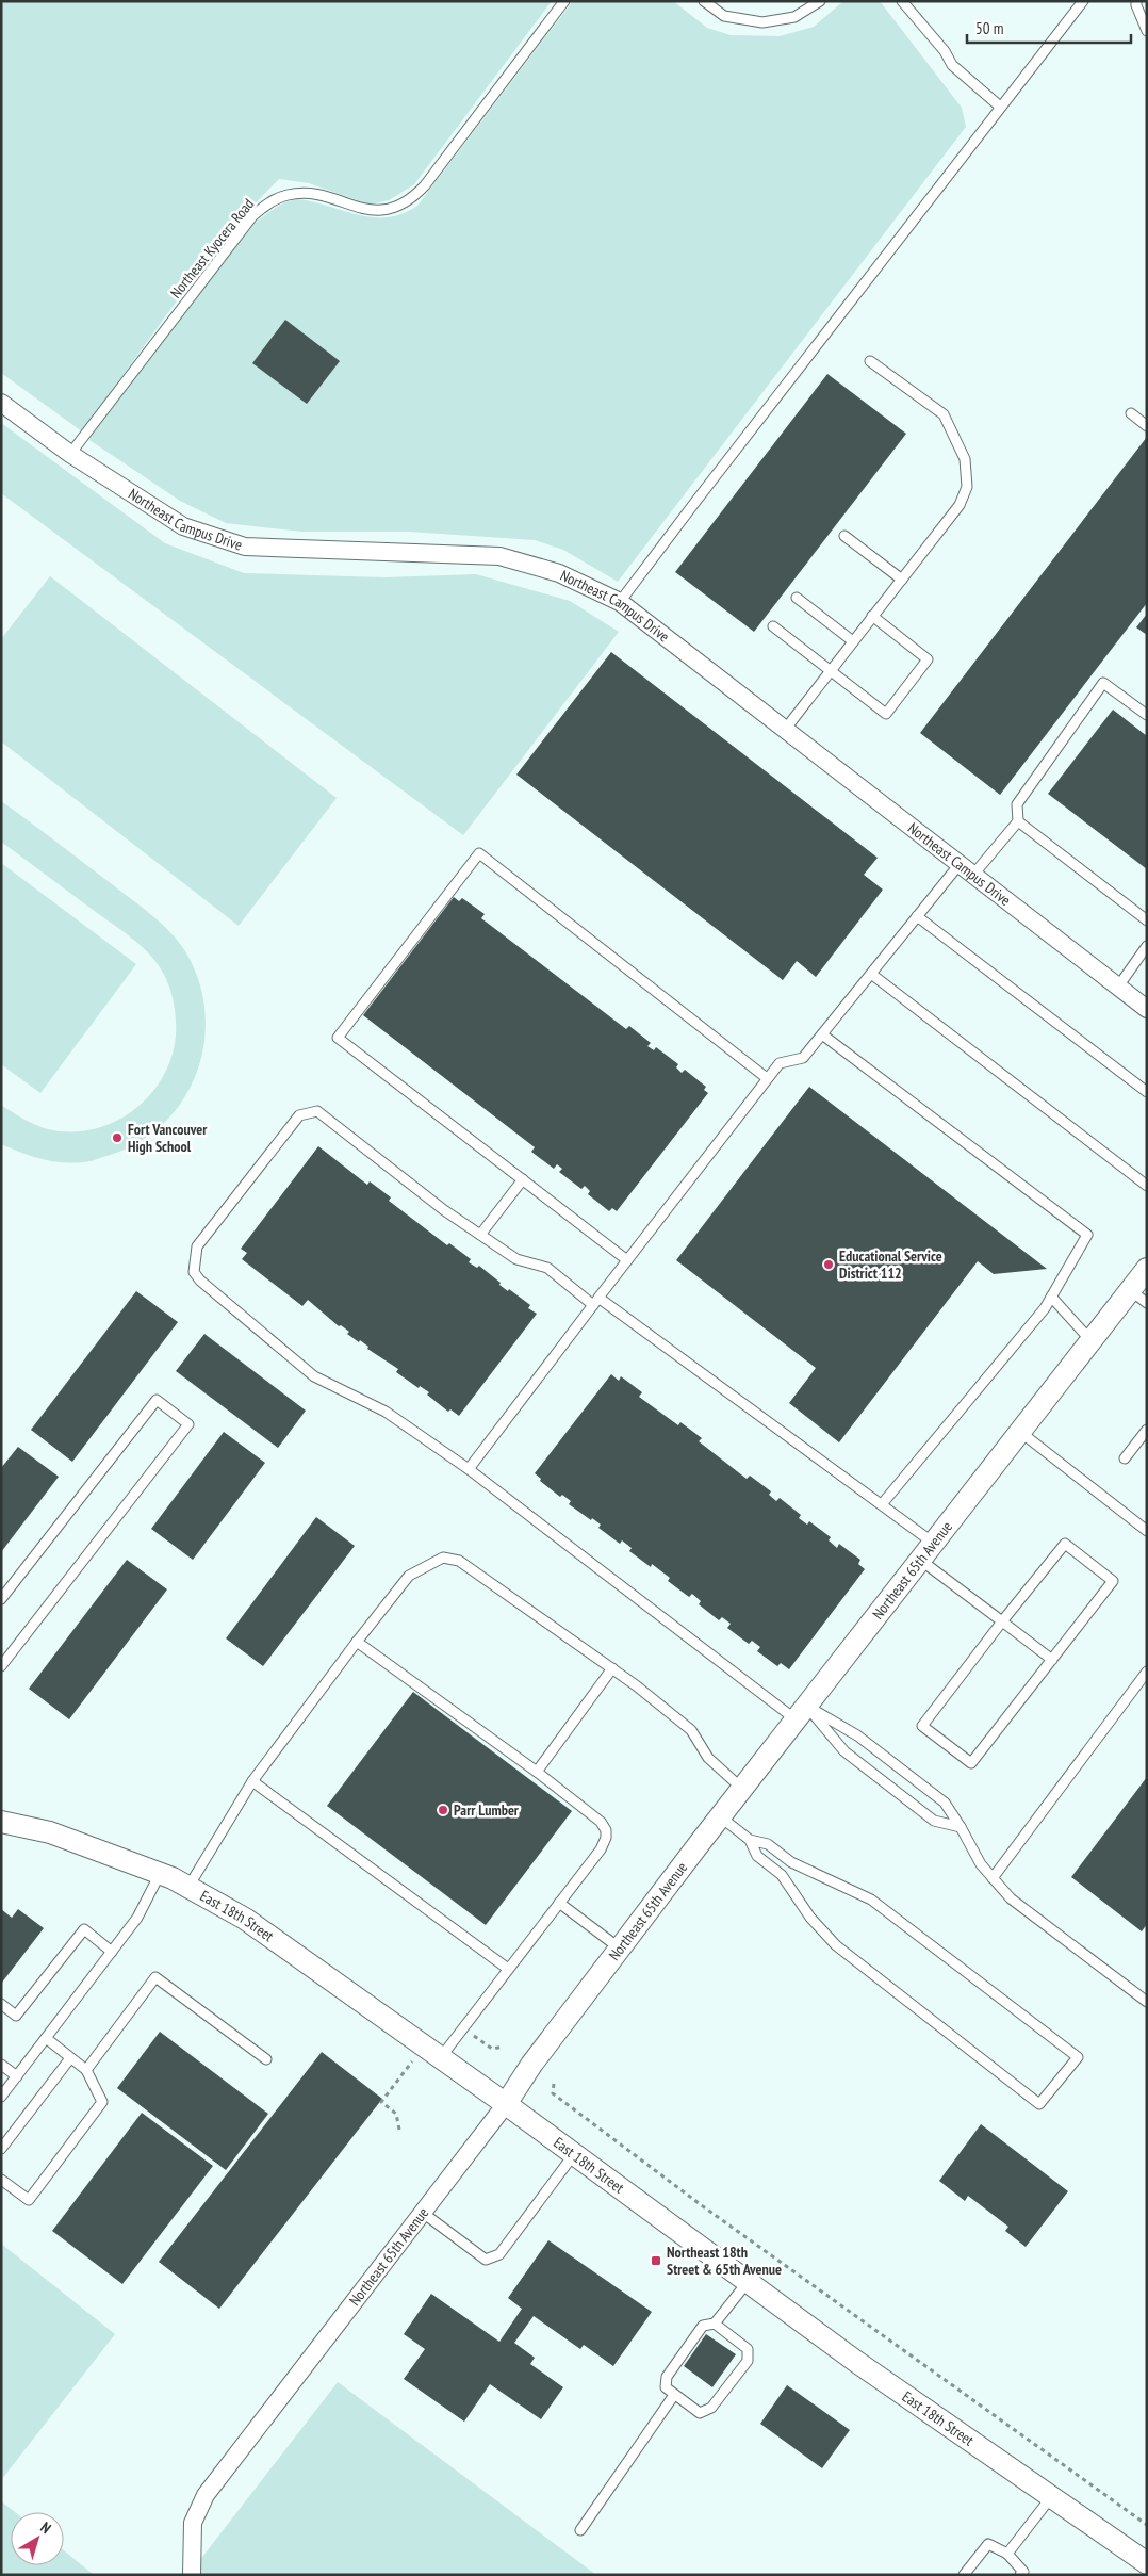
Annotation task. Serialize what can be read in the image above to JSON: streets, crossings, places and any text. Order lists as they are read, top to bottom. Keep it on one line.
{"streets":{"street":["Northeast Campus Drive","Northeast 65th Avenue","East 18th Street"],"lane":["Northeast Kyocera Road"]},"crossings":[["Northeast Kyocera Road","Northeast Campus Drive"],["Northeast 65th Avenue","East 18th Street"]],"places":{"other":["Fort Vancouver High School","Educational Service District 112","Parr Lumber"],"transit":["Northeast 18th Street & 65th Avenue"]},"scale_bar":"50 m","north":"top right"}
